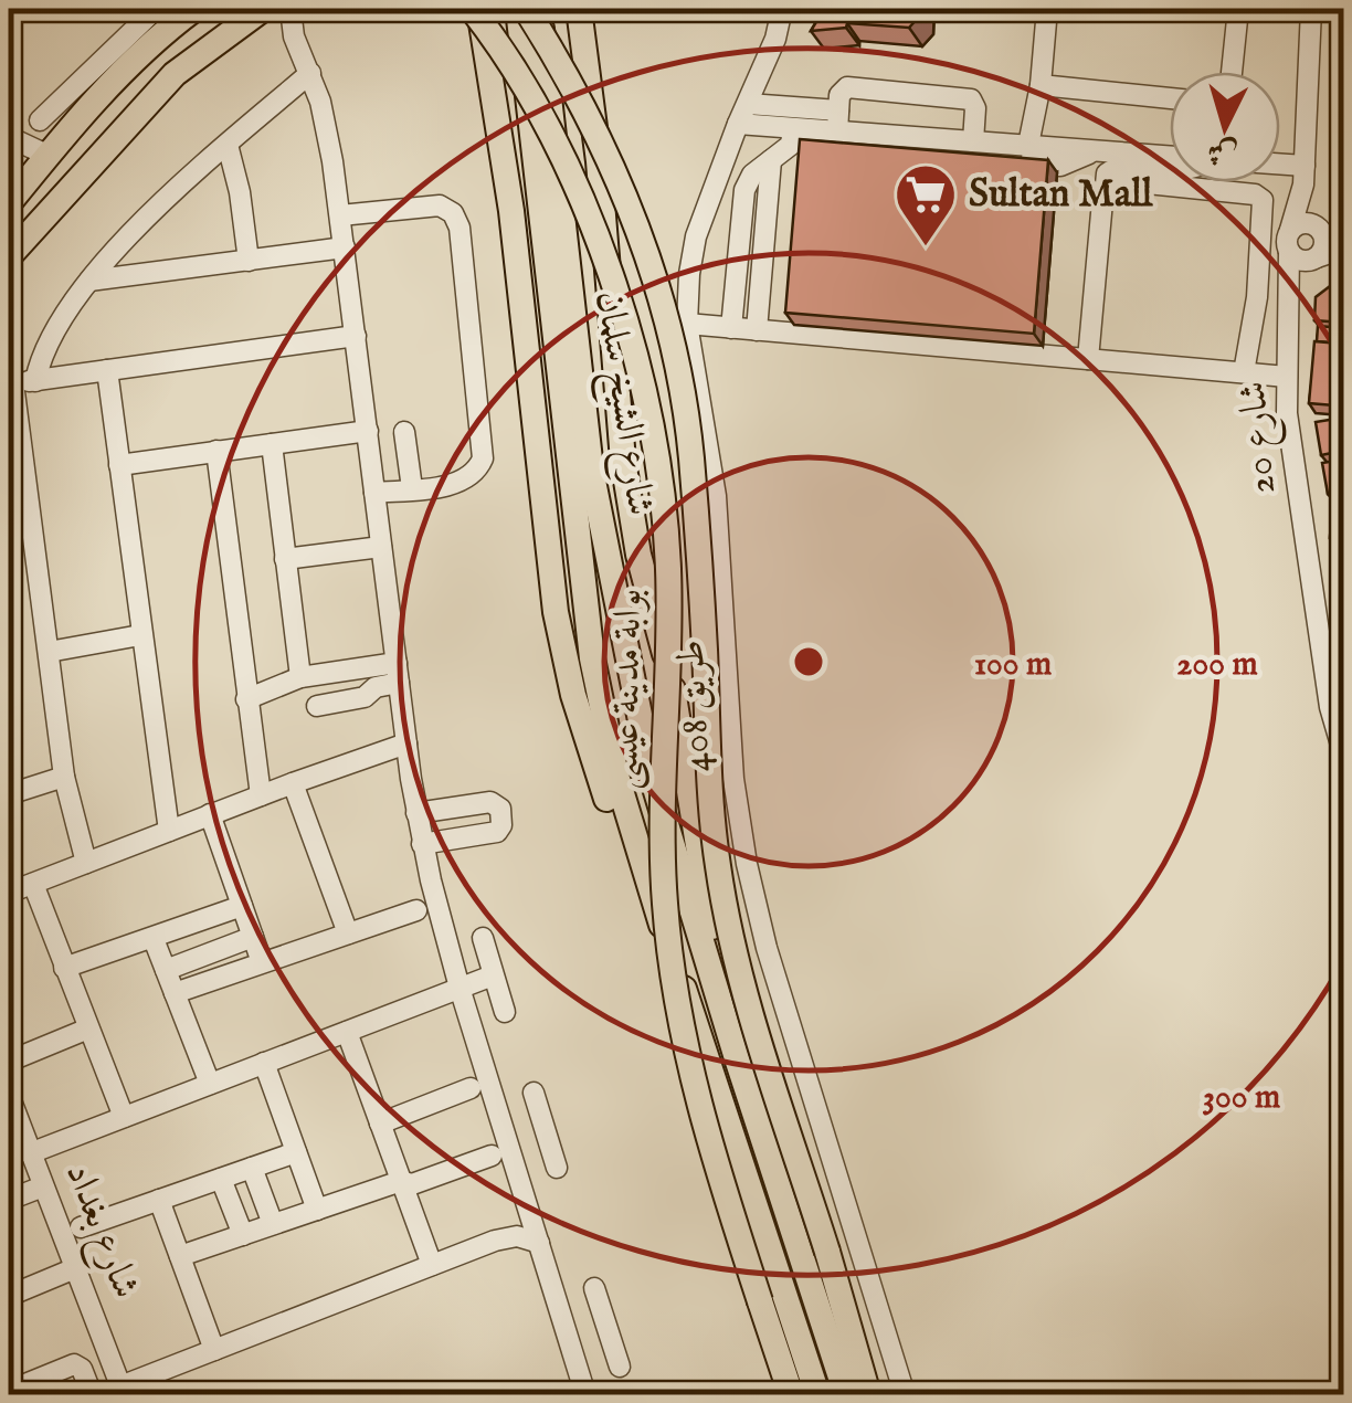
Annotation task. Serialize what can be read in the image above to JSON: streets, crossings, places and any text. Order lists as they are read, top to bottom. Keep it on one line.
{"streets":{"main road":["شارع الشيخ سلمان","بوابة مدينة عيسى"],"street":["شارع 20","طريق 408","شارع بغداد"]},"crossings":[["شارع الشيخ سلمان","بوابة مدينة عيسى"]],"places":{"supermarket":["Sultan Mall"]},"north":"bottom","rings":["100 m","200 m","300 m"]}
